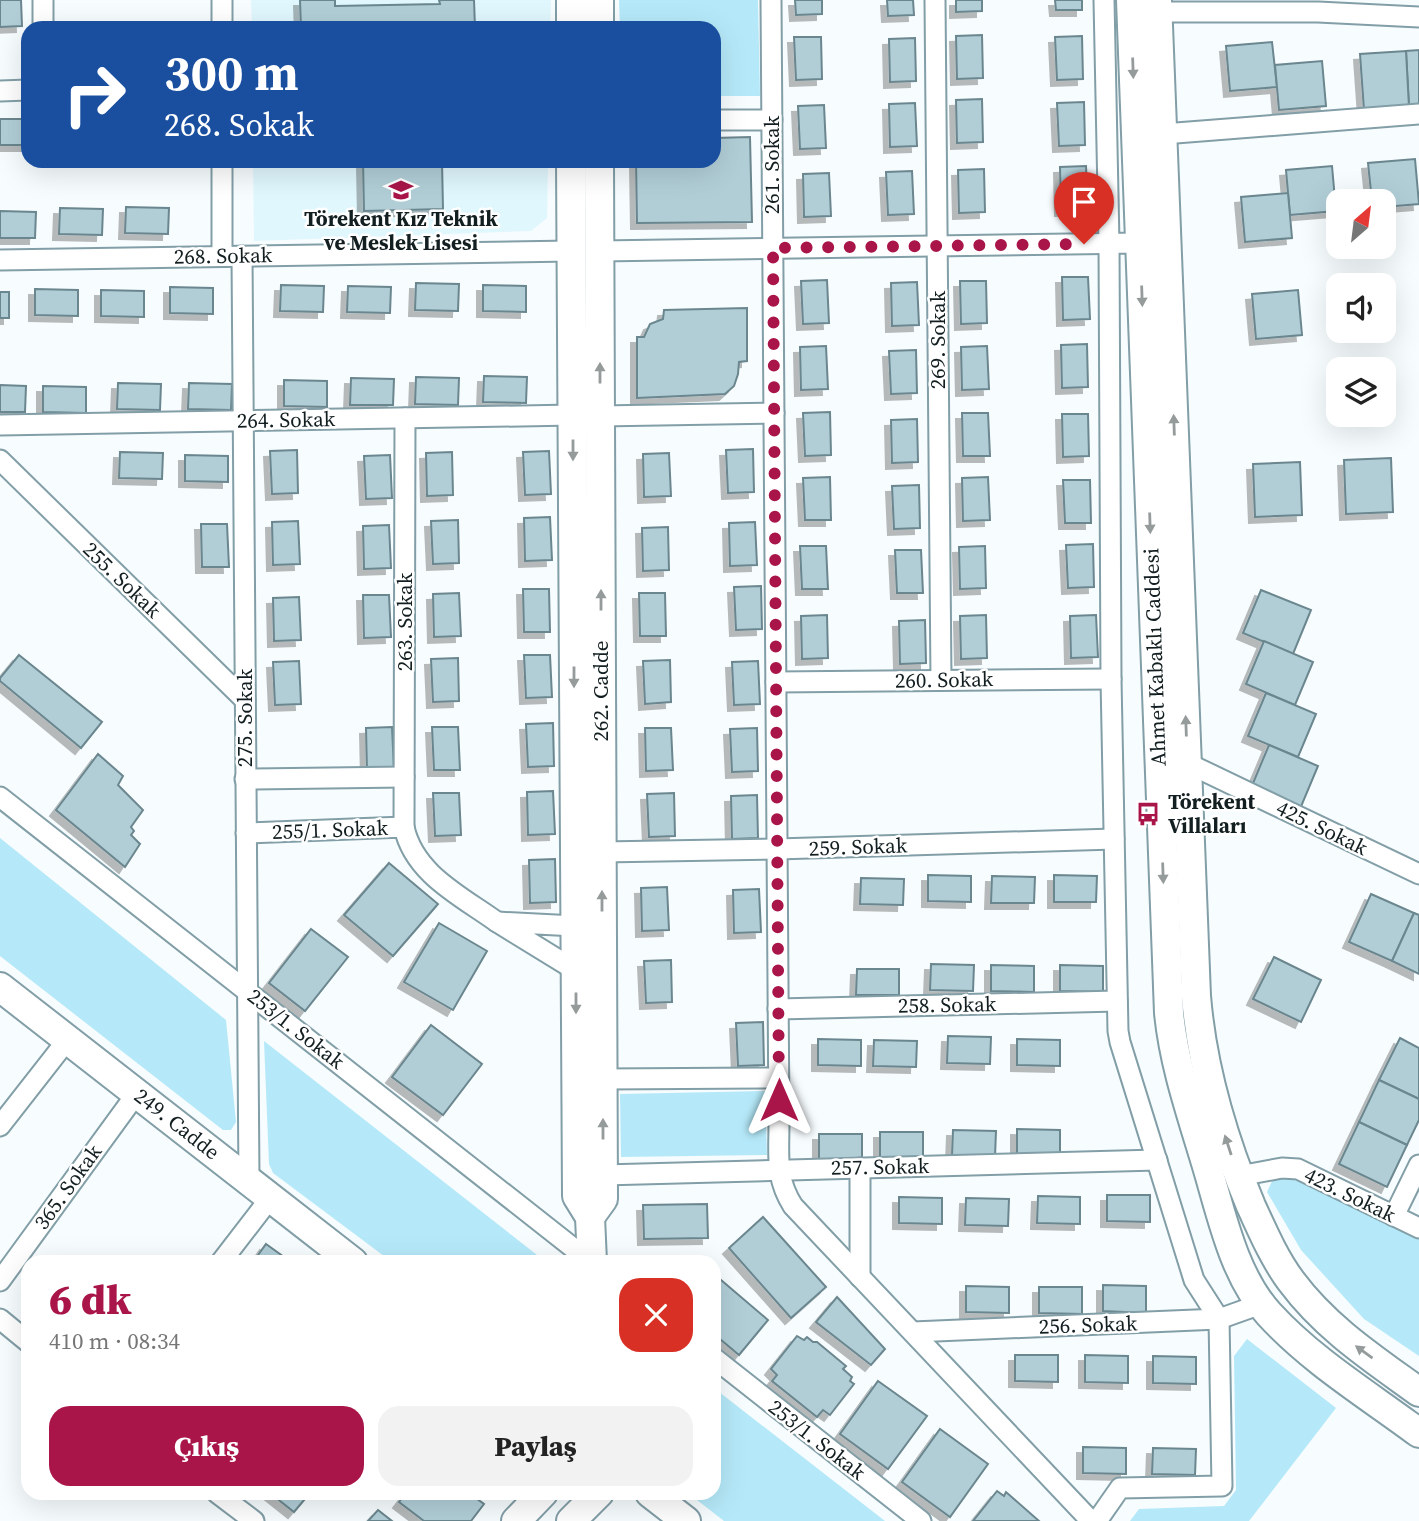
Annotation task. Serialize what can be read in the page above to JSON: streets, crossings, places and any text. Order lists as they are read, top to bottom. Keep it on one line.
{"streets":{"main road":["Ahmet Kabaklı Caddesi","262. Cadde","249. Cadde"],"street":["261. Sokak","268. Sokak","269. Sokak","264. Sokak","255. Sokak","263. Sokak","260. Sokak","275. Sokak","425. Sokak","255/1. Sokak","259. Sokak","258. Sokak","253/1. Sokak","257. Sokak","365. Sokak","423. Sokak","256. Sokak"]},"crossings":[["261. Sokak","260. Sokak"],["261. Sokak","259. Sokak"],["261. Sokak","258. Sokak"],["261. Sokak","257. Sokak"],["261. Sokak","256. Sokak"],["268. Sokak","262. Cadde"],["268. Sokak","275. Sokak"],["269. Sokak","260. Sokak"],["264. Sokak","263. Sokak"],["264. Sokak","262. Cadde"],["264. Sokak","275. Sokak"],["255. Sokak","275. Sokak"],["263. Sokak","255/1. Sokak"],["Ahmet Kabaklı Caddesi","425. Sokak"],["Ahmet Kabaklı Caddesi","423. Sokak"],["Ahmet Kabaklı Caddesi","256. Sokak"],["262. Cadde","255/1. Sokak"],["262. Cadde","259. Sokak"],["262. Cadde","257. Sokak"],["275. Sokak","255/1. Sokak"],["275. Sokak","253/1. Sokak"],["275. Sokak","249. Cadde"],["249. Cadde","365. Sokak"]],"places":{"school or university":["Törekent Kız Teknik ve Meslek Lisesi"],"bus stop":["Törekent Villaları"]},"north":"top right","page":{"turn":["300 m","268. Sokak"],"heading":["6 dk","410 m · 08:34"],"buttons":["Çıkış","Paylaş"]}}
